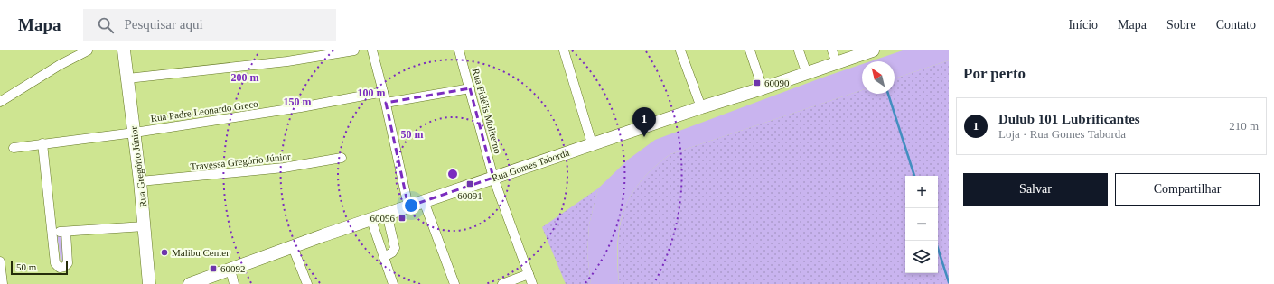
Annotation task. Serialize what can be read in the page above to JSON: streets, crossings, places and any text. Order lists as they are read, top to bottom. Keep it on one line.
{"streets":{"main road":["Rua Gomes Taborda","Rua Gregório Júnior"],"street":["Rua Padre Leonardo Greco","Rua Fidélis Moliterno","Travessa Gregório Júnior"]},"crossings":[["Rua Padre Leonardo Greco","Rua Gregório Júnior"],["Rua Fidélis Moliterno","Rua Gomes Taborda"],["Travessa Gregório Júnior","Rua Gregório Júnior"]],"places":{"transit":["60090","60091","60096","60092"],"other":["Malibu Center"]},"scale_bar":"50 m","north":"top left","page":{"header":"Mapa","search":"Pesquisar aqui","nav":["Início","Mapa","Sobre","Contato"],"heading":"Por perto","list":[{"mark":"1","name":"Dulub 101 Lubrificantes","note":"Loja · Rua Gomes Taborda","value":"210 m"}],"pins":"1","buttons":["Salvar","Compartilhar"],"map_buttons":["+","−"],"scale":"50 m"},"rings":["200 m","100 m","150 m","50 m"]}
